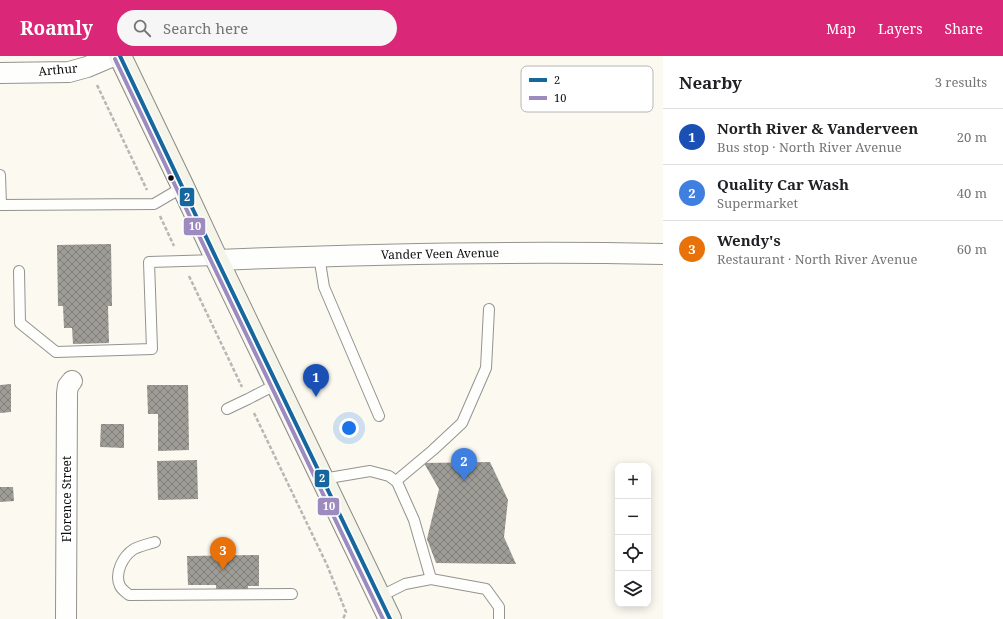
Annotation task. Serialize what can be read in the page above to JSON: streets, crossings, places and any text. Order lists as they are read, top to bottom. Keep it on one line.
{"streets":{"street":["Arthur","Vander Veen Avenue","Florence Street"]},"lines":["transit line 2","transit line 10"],"legend":["2","10"],"page":{"header":"Roamly","search":"Search here","nav":["Map","Layers","Share"],"heading":["Nearby","3 results"],"list":[{"mark":"1","name":"North River & Vanderveen","note":"Bus stop · North River Avenue","value":"20 m"},{"mark":"2","name":"Quality Car Wash","note":"Supermarket","value":"40 m"},{"mark":"3","name":"Wendy's","note":"Restaurant · North River Avenue","value":"60 m"}],"pins":["1","2","3"],"map_buttons":["+","−"]}}
